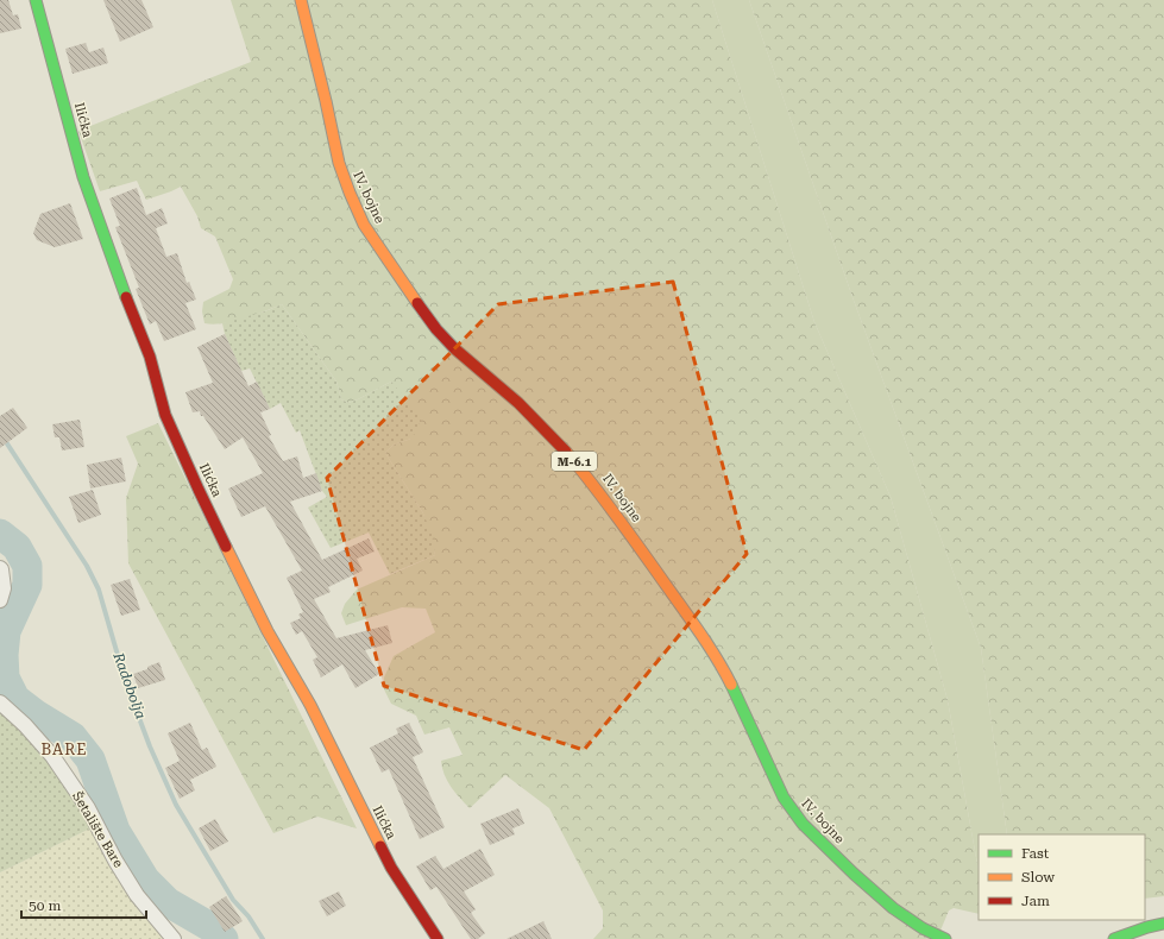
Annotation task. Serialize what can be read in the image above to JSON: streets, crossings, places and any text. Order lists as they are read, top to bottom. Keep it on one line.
{"streets":{"main road":["Ilićka","IV. bojne","M-6.1"],"street":["Šetalište Bare"]},"districts":["BARE"],"water":["Radobolja"],"legend":["Fast","Slow","Jam"],"scale_bar":"50 m"}
